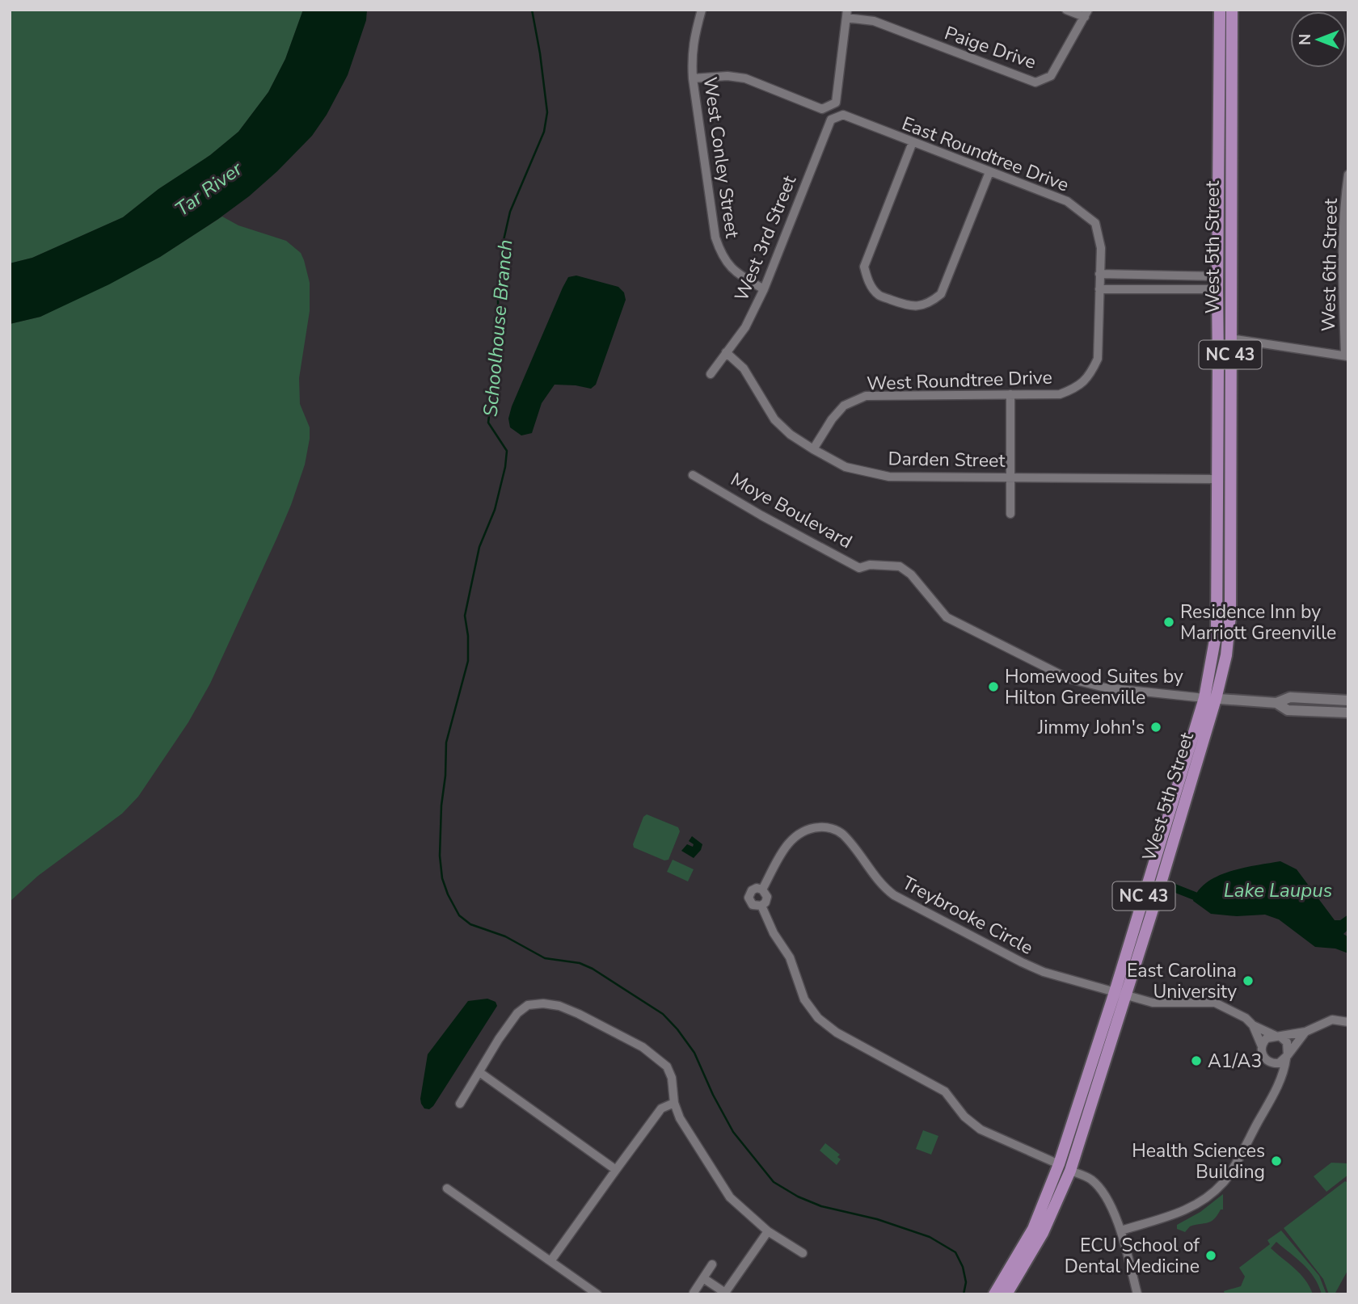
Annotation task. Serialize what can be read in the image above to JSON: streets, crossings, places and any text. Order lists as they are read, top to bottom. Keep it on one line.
{"streets":{"main road":["West 5th Street","NC 43"],"street":["Paige Drive","East Roundtree Drive","West Conley Street","West 3rd Street","West 6th Street","West Roundtree Drive","Darden Street","Moye Boulevard","Treybrooke Circle"]},"crossings":[["East Roundtree Drive","West 3rd Street"],["East Roundtree Drive","West Roundtree Drive"],["West Conley Street","West 3rd Street"],["West 3rd Street","Darden Street"],["West 5th Street","Darden Street"],["West 5th Street","Moye Boulevard"],["West 5th Street","Treybrooke Circle"],["West Roundtree Drive","Darden Street"]],"water":["Tar River","Schoolhouse Branch","Lake Laupus"],"places":["Residence Inn by Marriott Greenville","Homewood Suites by Hilton Greenville","Jimmy John's","East Carolina University","A1/A3","Health Sciences Building","ECU School of Dental Medicine"],"north":"left"}
